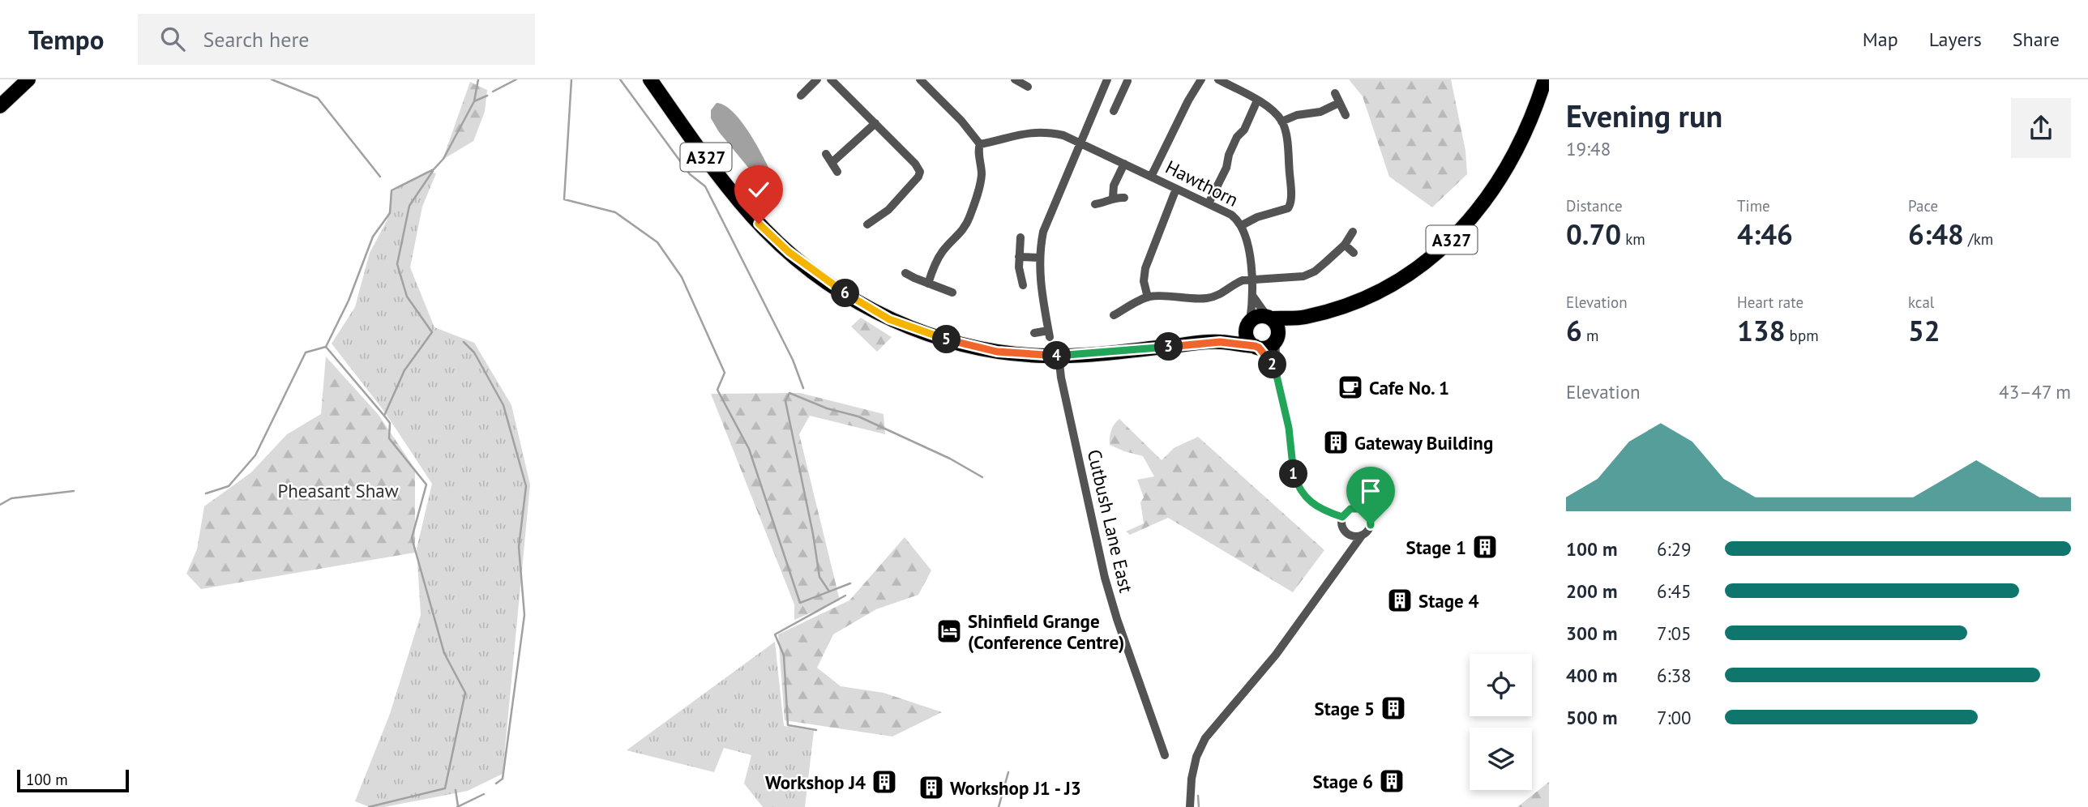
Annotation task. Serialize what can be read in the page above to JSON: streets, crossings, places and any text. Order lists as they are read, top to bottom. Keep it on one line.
{"streets":{"main road":["A327"],"street":["Hawthorn","Cutbush Lane East"]},"crossings":[["A327","Hawthorn"],["A327","Cutbush Lane East"]],"parks":["Pheasant Shaw"],"places":{"cafe":["Cafe No. 1"],"building":["Gateway Building","Stage 1","Stage 4","Stage 5","Stage 6","Workshop J4","Workshop J1 - J3"],"hotel":["Shinfield Grange (Conference Centre)"]},"scale_bar":"100 m","page":{"header":"Tempo","search":"Search here","nav":["Map","Layers","Share"],"heading":["Evening run","19:48"],"stats":[["Distance","0.70 km"],["Time","4:46"],["Pace","6:48 /km"],["Elevation","6 m"],["Heart rate","138 bpm"],["kcal","52"]],"pins":["6","5","3","4","2","1"],"chart":["Elevation","43–47 m"],"list":[{"name":"100 m","note":"6:29"},{"name":"200 m","note":"6:45"},{"name":"300 m","note":"7:05"},{"name":"400 m","note":"6:38"},{"name":"500 m","note":"7:00"}],"scale":"100 m"}}
